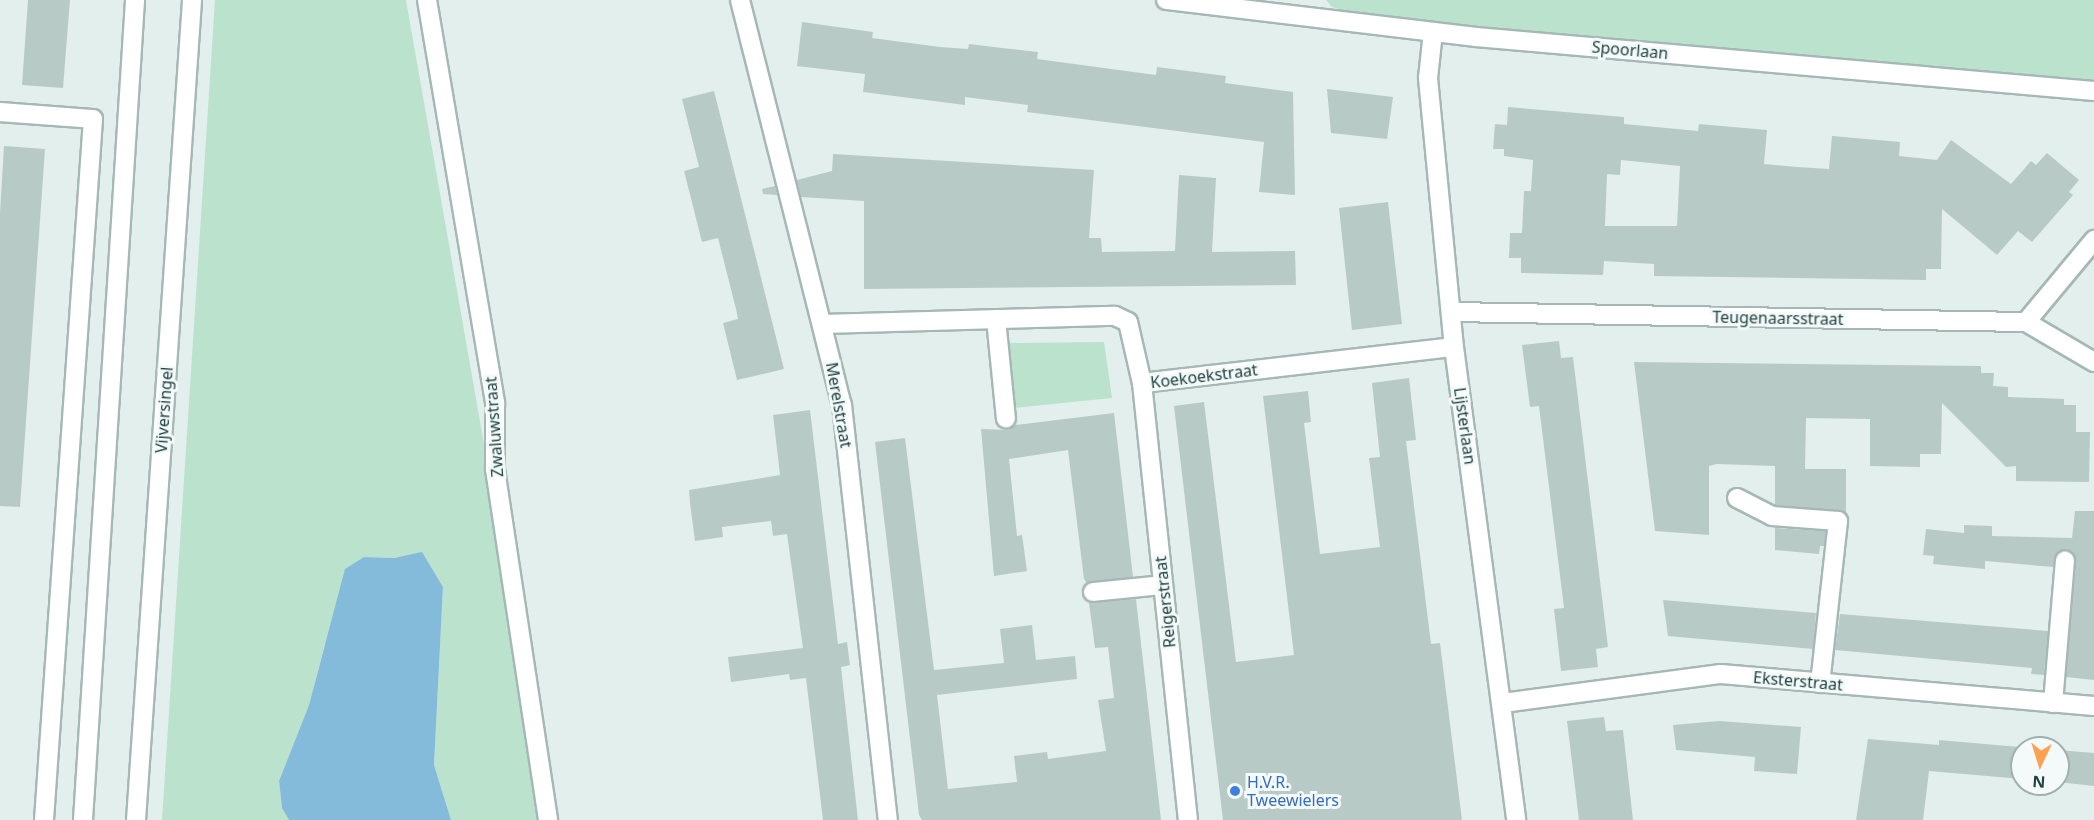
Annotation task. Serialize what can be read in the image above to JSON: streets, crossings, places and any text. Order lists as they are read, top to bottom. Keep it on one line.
{"streets":{"street":["Spoorlaan","Teugenaarsstraat","Koekoekstraat","Merelstraat","Vijversingel","Lijsterlaan","Zwaluwstraat","Reigerstraat","Eksterstraat"]},"crossings":[["Spoorlaan","Lijsterlaan"],["Teugenaarsstraat","Lijsterlaan"],["Koekoekstraat","Merelstraat"],["Koekoekstraat","Lijsterlaan"],["Koekoekstraat","Reigerstraat"],["Lijsterlaan","Eksterstraat"]],"places":["H.V.R. Tweewielers"],"north":"bottom"}
